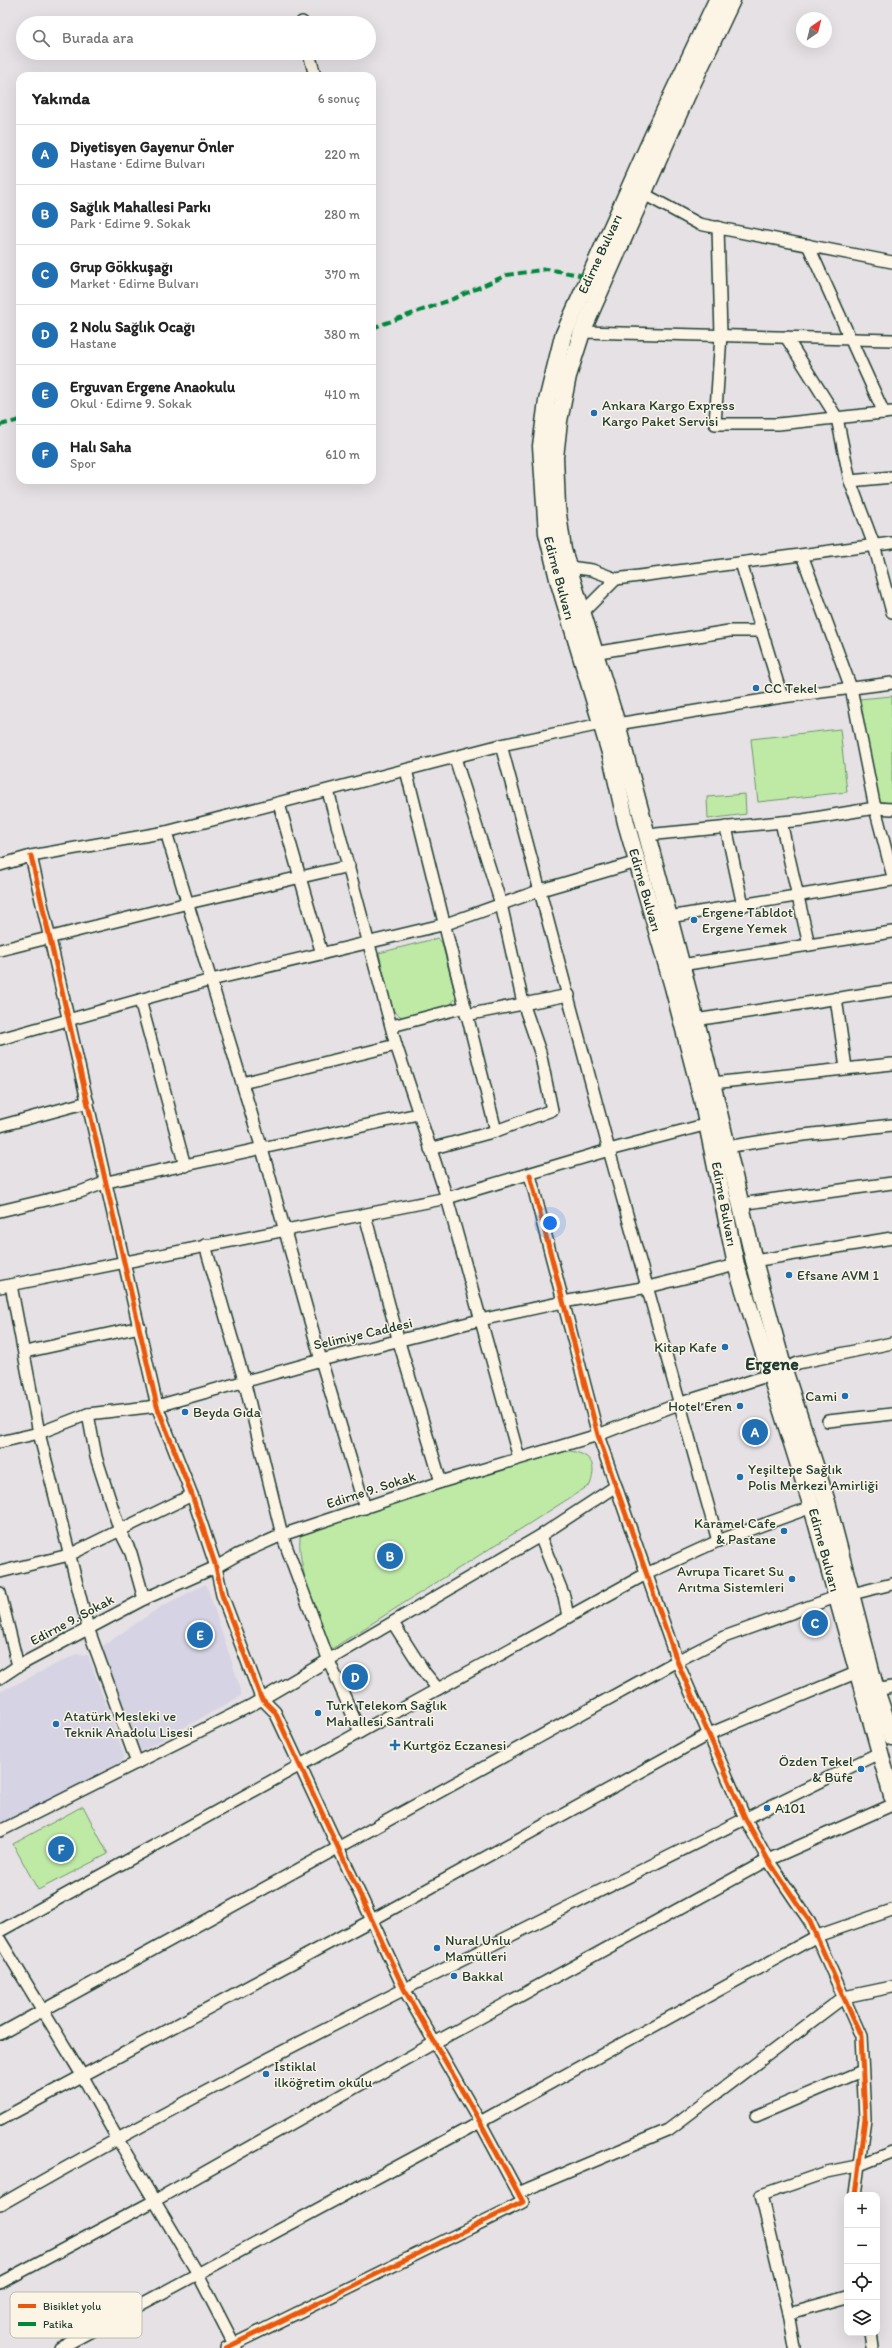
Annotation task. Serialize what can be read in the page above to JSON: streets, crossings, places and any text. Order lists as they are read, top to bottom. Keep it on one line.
{"streets":{"highway":["Edirne Bulvarı"],"street":["Selimiye Caddesi","Edirne 9. Sokak"]},"crossings":[["Edirne Bulvarı","Selimiye Caddesi"],["Edirne Bulvarı","Edirne 9. Sokak"]],"districts":["Ergene"],"places":{"other":["Ankara Kargo Express Kargo Paket Servisi","CC Tekel","Ergene Tabldot Ergene Yemek","Efsane AVM 1","Kitap Kafe","Cami","Hotel Eren","Beyda Gıda","Yeşiltepe Sağlık Polis Merkezi Amirliği","Karamel Cafe & Pastane","Avrupa Ticaret Su Arıtma Sistemleri","Turk Telekom Sağlık Mahallesi Santrali","Atatürk Mesleki ve Teknik Anadolu Lisesi","Özden Tekel & Büfe","A101","Nural Unlu Mamülleri","Bakkal","Istiklal ilköğretim okulu"],"health":["Kurtgöz Eczanesi"]},"legend":["Bisiklet yolu","Patika"],"north":"top right","page":{"search":"Burada ara","heading":["Yakında","6 sonuç"],"list":[{"mark":"A","name":"Diyetisyen Gayenur Önler","note":"Hastane · Edirne Bulvarı","value":"220 m"},{"mark":"B","name":"Sağlık Mahallesi Parkı","note":"Park · Edirne 9. Sokak","value":"280 m"},{"mark":"C","name":"Grup Gökkuşağı","note":"Market · Edirne Bulvarı","value":"370 m"},{"mark":"D","name":"2 Nolu Sağlık Ocağı","note":"Hastane","value":"380 m"},{"mark":"E","name":"Erguvan Ergene Anaokulu","note":"Okul · Edirne 9. Sokak","value":"410 m"},{"mark":"F","name":"Halı Saha","note":"Spor","value":"610 m"}],"pins":["A","B","C","E","D","F"],"map_buttons":["+","−"]}}
